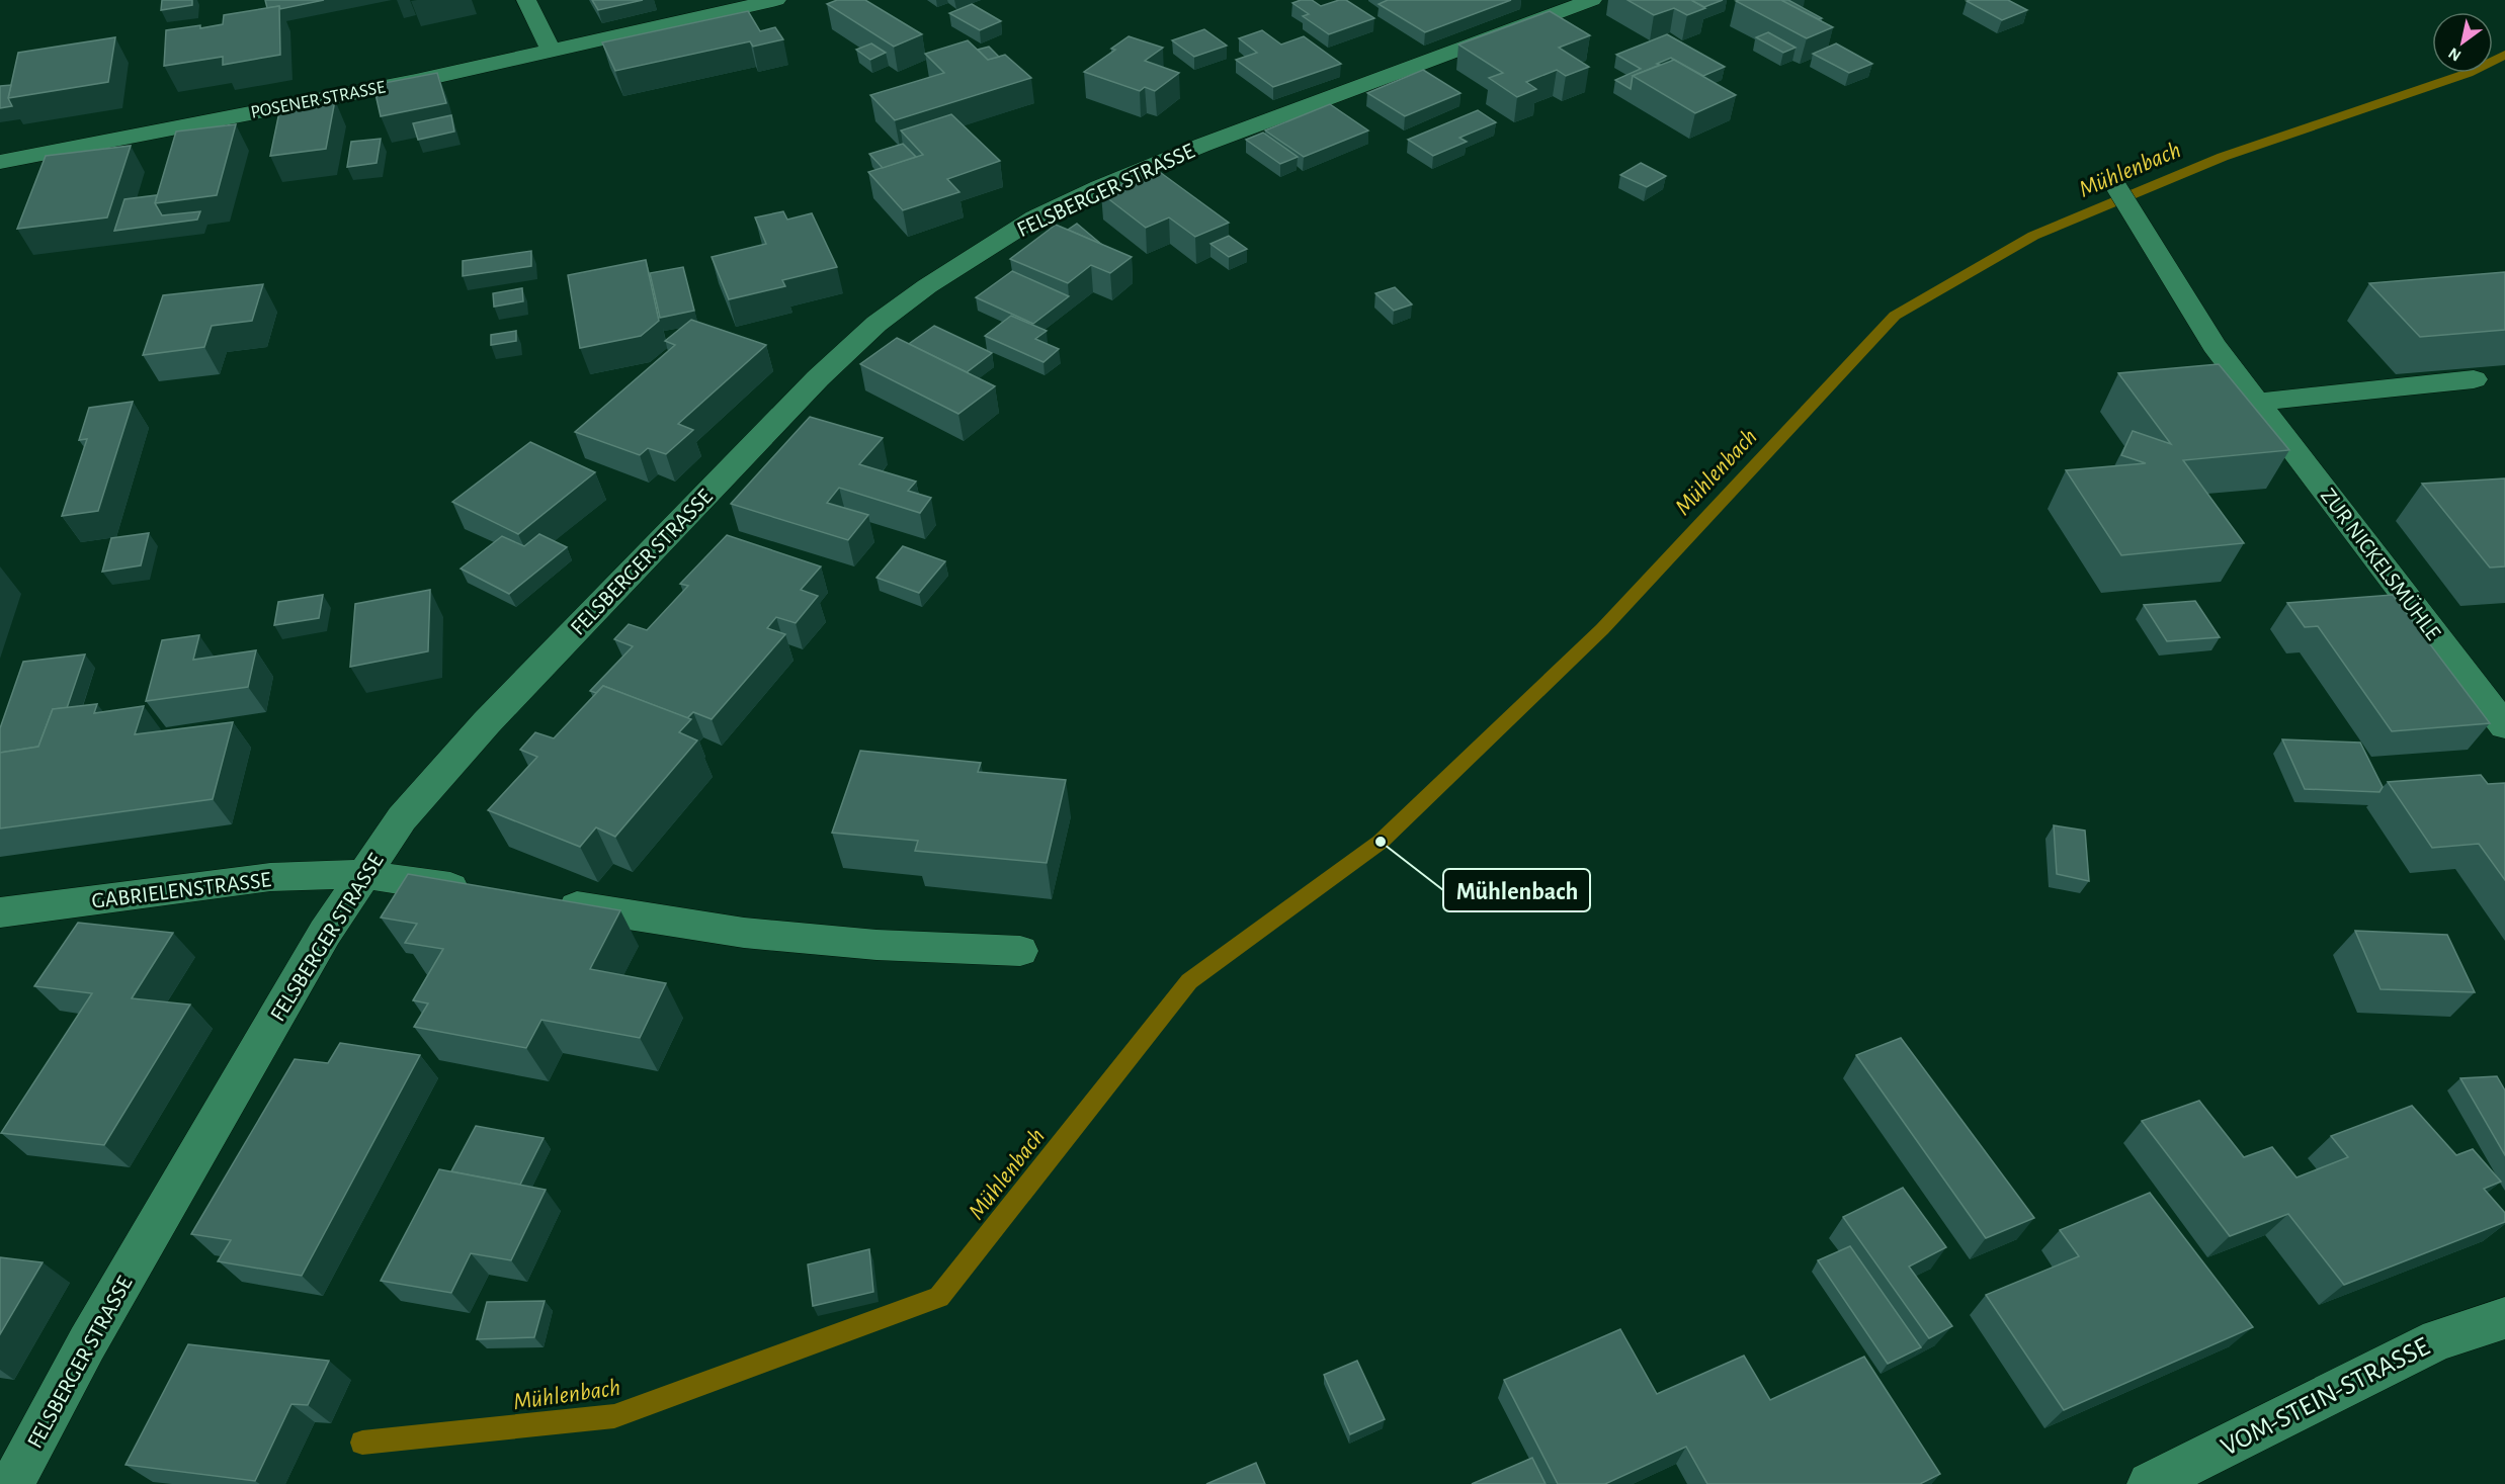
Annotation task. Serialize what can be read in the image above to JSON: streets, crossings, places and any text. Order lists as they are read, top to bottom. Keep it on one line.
{"streets":{"street":["POSENER STRASSE","FELSBERGER STRASSE","ZUR NICKELSMÜHLE","GABRIELENSTRASSE","VOM-STEIN-STRASSE"]},"crossings":[["FELSBERGER STRASSE","GABRIELENSTRASSE"]],"water":["Mühlenbach"],"places":["Mühlenbach"],"north":"bottom left"}
